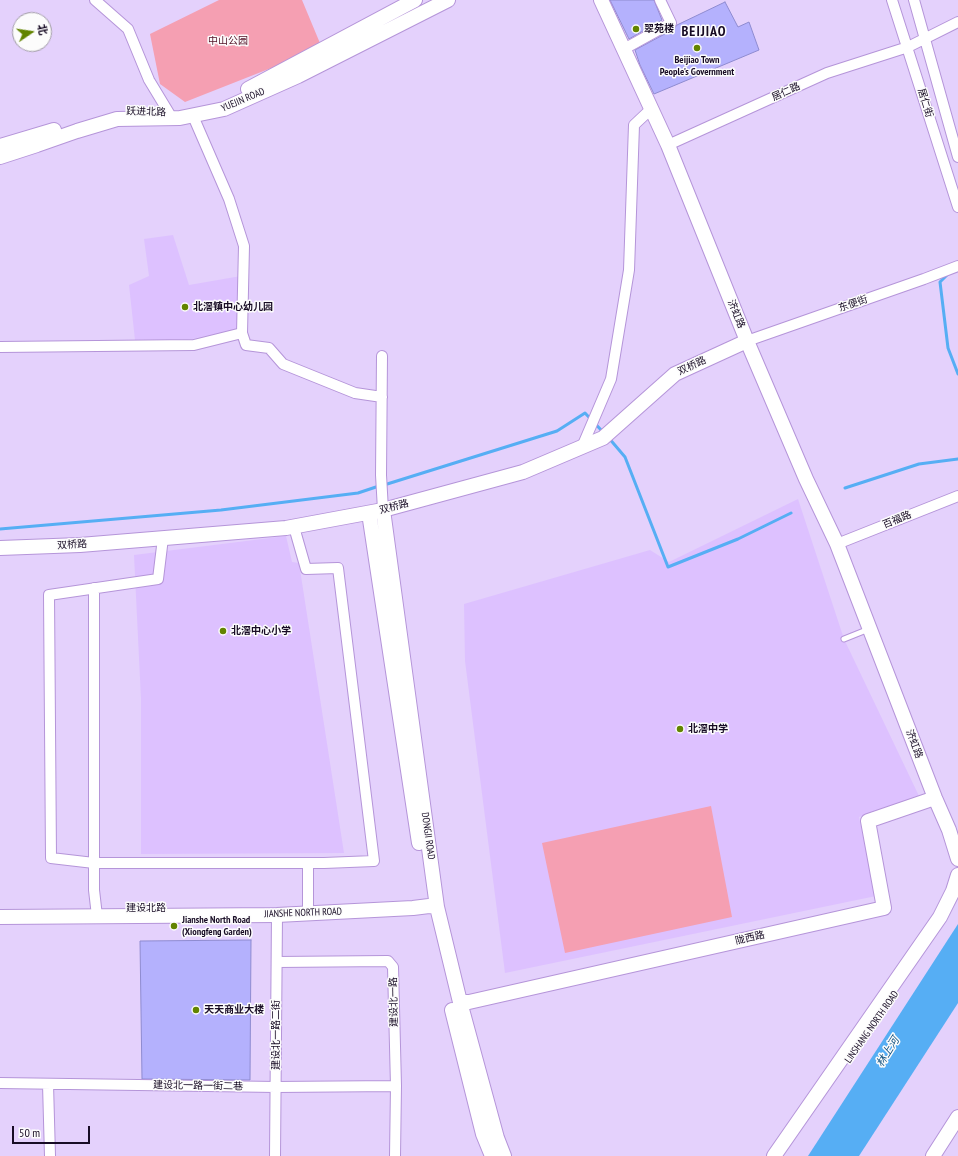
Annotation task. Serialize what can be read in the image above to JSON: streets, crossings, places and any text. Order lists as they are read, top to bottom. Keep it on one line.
{"streets":{"street":["居仁路","YUEJIN ROAD","居仁街","跃进北路","东便街","济虹路","双桥路","百福路","DONGJI ROAD","建设北路","JIANSHE NORTH ROAD","陇西路","建设北一路","LINSHANG NORTH ROAD","建设北一路二街","建设北一路一街二巷"]},"crossings":[["居仁路","居仁街"],["居仁路","济虹路"],["东便街","济虹路"],["东便街","双桥路"],["济虹路","双桥路"],["济虹路","百福路"],["济虹路","陇西路"],["双桥路","DONGJI ROAD"],["DONGJI ROAD","JIANSHE NORTH ROAD"],["DONGJI ROAD","陇西路"],["建设北路","JIANSHE NORTH ROAD"],["JIANSHE NORTH ROAD","建设北一路二街"],["建设北一路","建设北一路二街"],["建设北一路","建设北一路一街二巷"],["建设北一路二街","建设北一路一街二巷"]],"districts":["BEIJIAO"],"water":["林上河"],"parks":["中山公园"],"places":["翠苑楼","Beijiao Town People's Government","北滘镇中心幼儿园","北滘中心小学","北滘中学","Jianshe North Road (Xiongfeng Garden)","天天商业大楼"],"scale_bar":"50 m","north":"right"}
